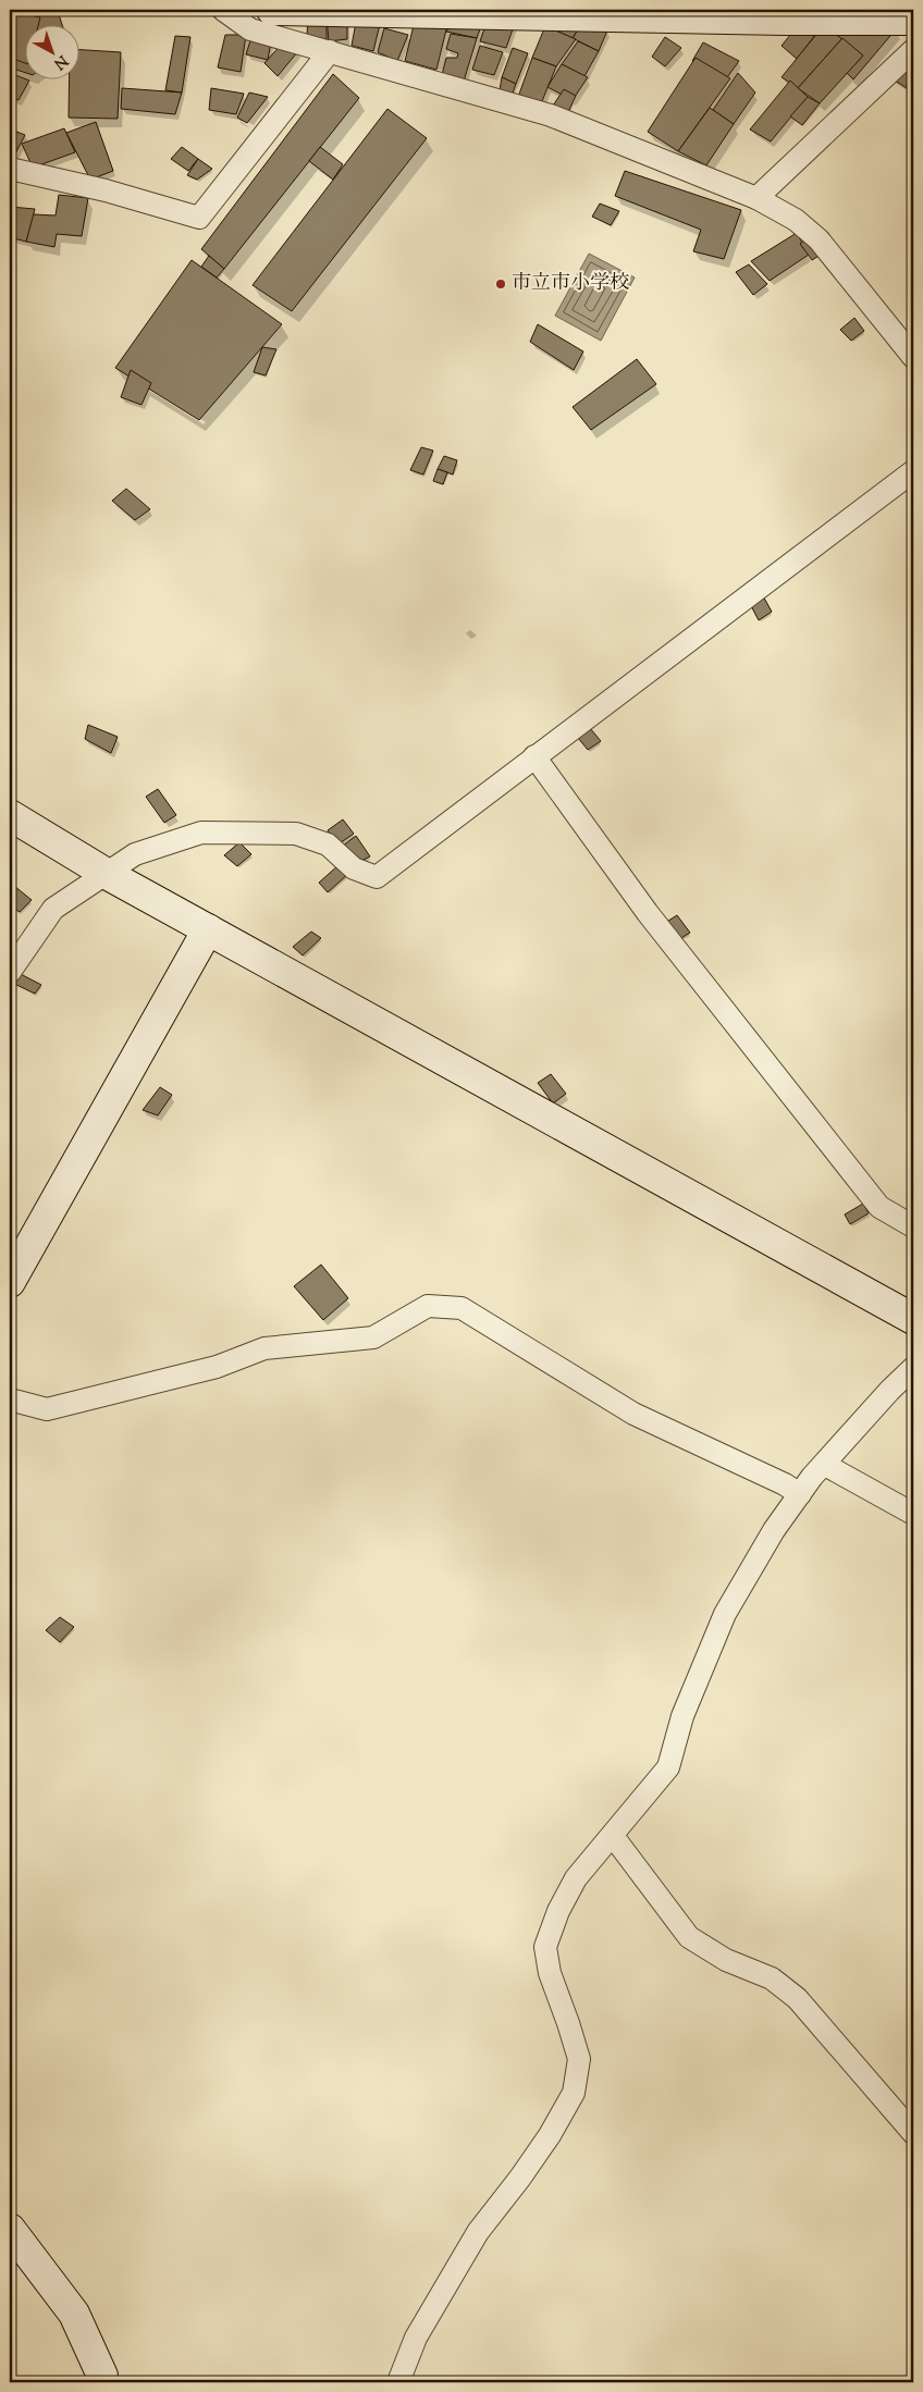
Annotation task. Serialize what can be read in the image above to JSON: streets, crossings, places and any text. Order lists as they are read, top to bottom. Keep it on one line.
{"places":["市立市小学校"],"north":"bottom right"}
